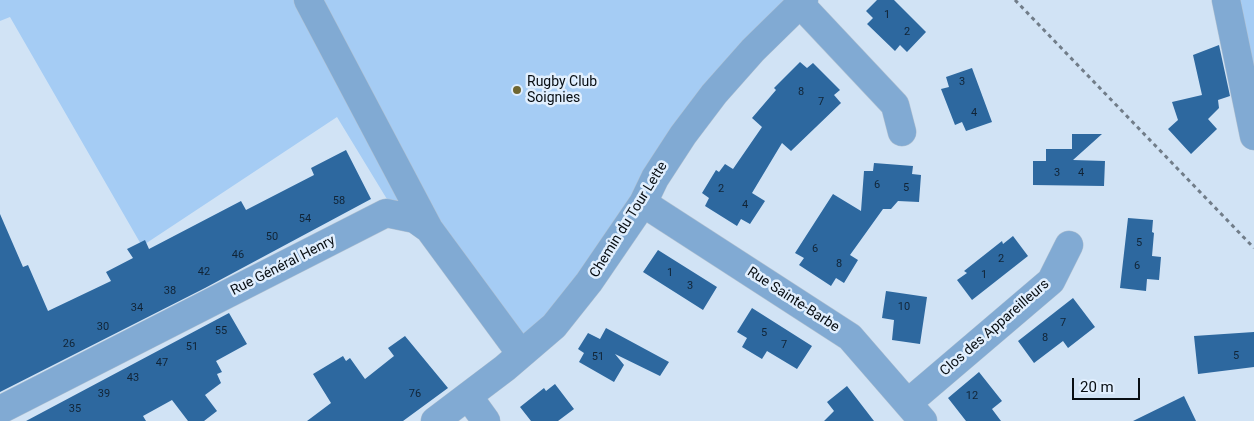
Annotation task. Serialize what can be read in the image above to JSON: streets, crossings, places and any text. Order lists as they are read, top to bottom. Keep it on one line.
{"streets":{"street":["Chemin du Tour Lette","Rue Général Henry","Rue Sainte-Barbe","Clos des Appareilleurs"]},"crossings":[["Chemin du Tour Lette","Rue Général Henry"],["Chemin du Tour Lette","Rue Sainte-Barbe"],["Rue Sainte-Barbe","Clos des Appareilleurs"]],"places":["Rugby Club Soignies"],"house_numbers":["1","2","3","8","7","4","3","4","6","5","2","58","4","54","50","5","6","46","2","8","6","42","1","1","3","38","10","34","7","30","55","5","8","26","7","51","5","51","47","43","39","76","12","35"],"scale_bar":"20 m"}
